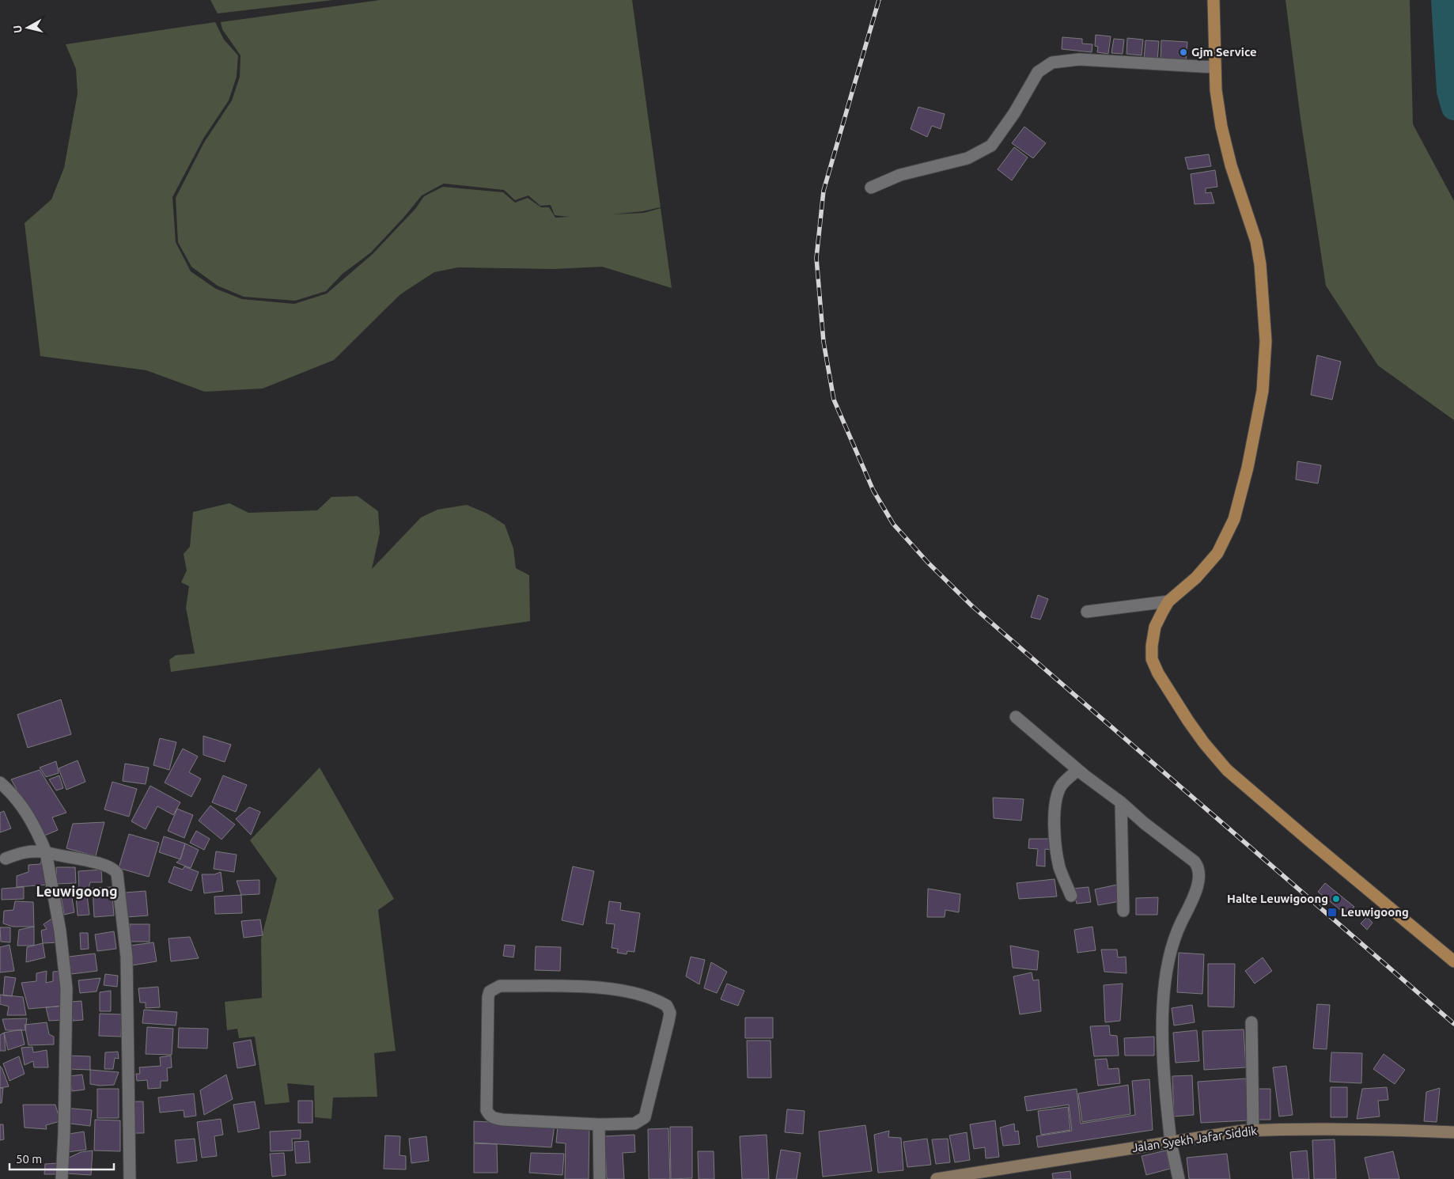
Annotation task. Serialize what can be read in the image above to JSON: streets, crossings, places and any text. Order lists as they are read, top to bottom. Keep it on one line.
{"streets":{"main road":["Jalan Syekh Jafar Siddik"]},"districts":["Leuwigoong"],"places":{"other":["Gjm Service","Halte Leuwigoong"],"transit":["Leuwigoong"]},"scale_bar":"50 m","north":"left"}
